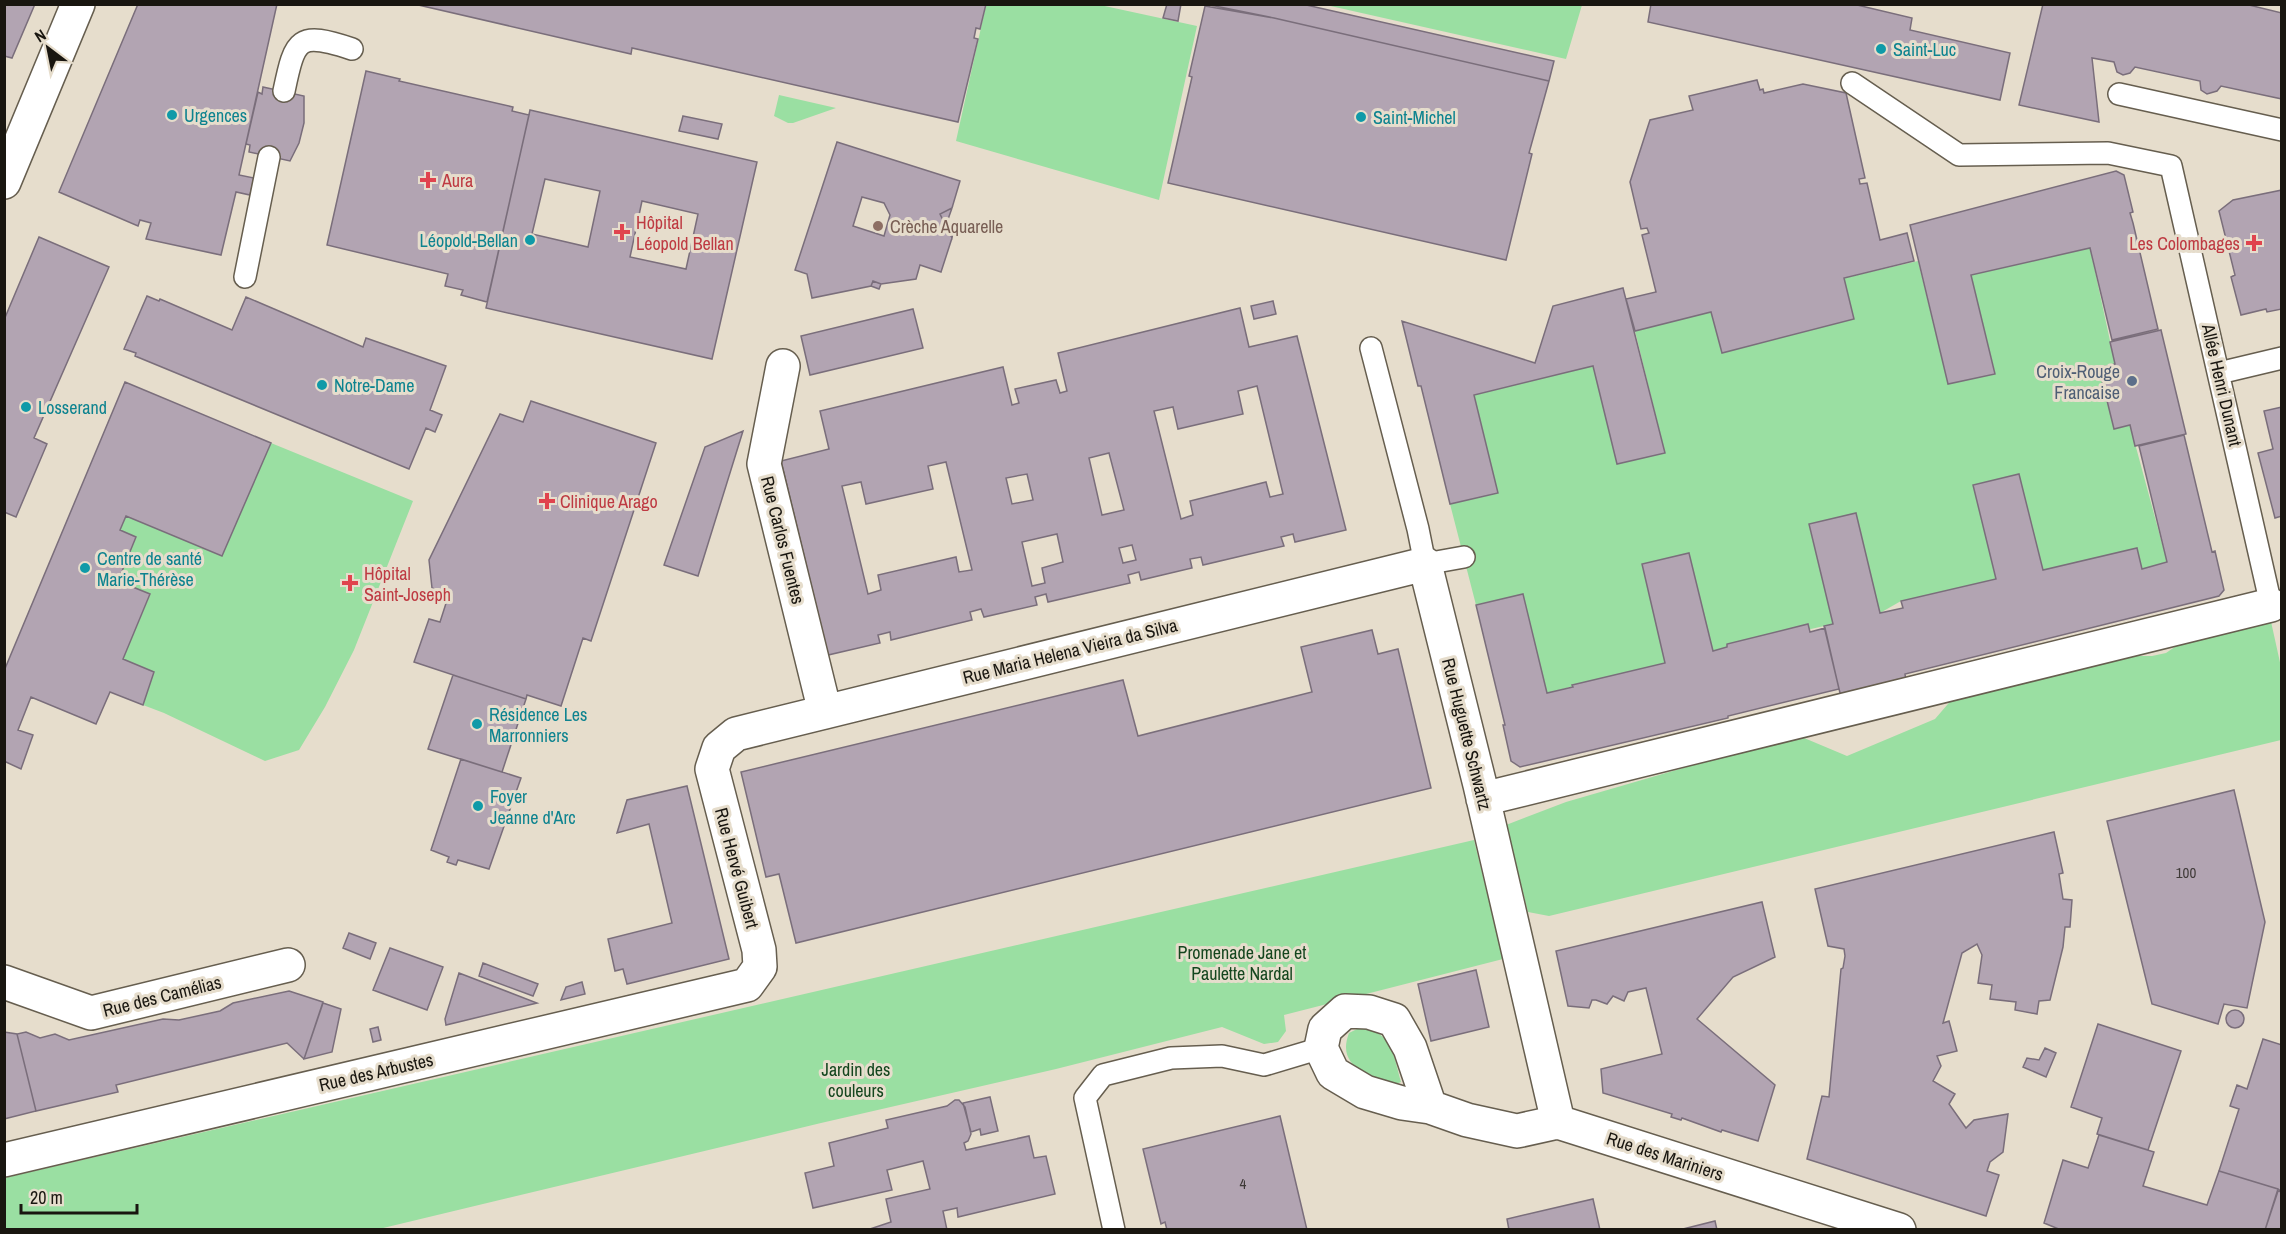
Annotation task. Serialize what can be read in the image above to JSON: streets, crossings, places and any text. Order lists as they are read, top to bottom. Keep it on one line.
{"streets":{"street":["Rue Carlos Fuentes","Rue Maria Helena Vieira da Silva","Rue Huguette Schwartz","Rue Hervé Guibert","Rue des Camélias","Rue des Arbustes","Rue des Mariniers"],"lane":["Allée Henri Dunant"]},"crossings":[["Rue Carlos Fuentes","Rue Maria Helena Vieira da Silva"],["Rue Maria Helena Vieira da Silva","Rue Huguette Schwartz"],["Rue Maria Helena Vieira da Silva","Rue Hervé Guibert"],["Rue Huguette Schwartz","Rue des Mariniers"],["Rue Hervé Guibert","Rue des Arbustes"]],"parks":["Promenade Jane et Paulette Nardal","Jardin des couleurs"],"places":{"other":["Saint-Luc","Urgences","Saint-Michel","Crèche Aquarelle","Léopold-Bellan","Croix-Rouge Francaise","Notre-Dame","Losserand","Centre de santé Marie-Thérèse","Résidence Les Marronniers","Foyer Jeanne d'Arc"],"health":["Aura","Hôpital Léopold Bellan","Les Colombages","Clinique Arago","Hôpital Saint-Joseph"]},"house_numbers":["100","4"],"scale_bar":"20 m","north":"top left"}
